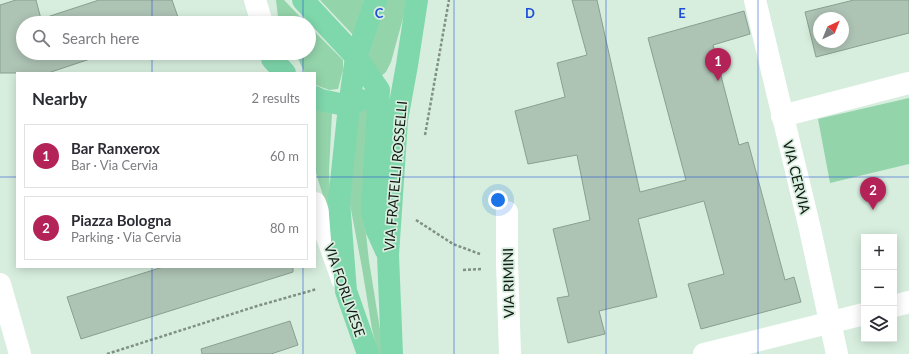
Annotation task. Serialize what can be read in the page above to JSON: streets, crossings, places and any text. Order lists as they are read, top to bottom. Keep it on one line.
{"streets":{"main road":["VIA FRATELLI ROSSELLI","VIA FORLIVESE"],"street":["VIA CERVIA","VIA RIMINI"]},"north":"top right","page":{"search":"Search here","pins":["1","2"],"heading":["Nearby","2 results"],"list":[{"mark":"1","name":"Bar Ranxerox","note":"Bar · Via Cervia","value":"60 m"},{"mark":"2","name":"Piazza Bologna","note":"Parking · Via Cervia","value":"80 m"}],"map_buttons":["+","−"]},"grid":{"columns":["C","D","E"]}}
